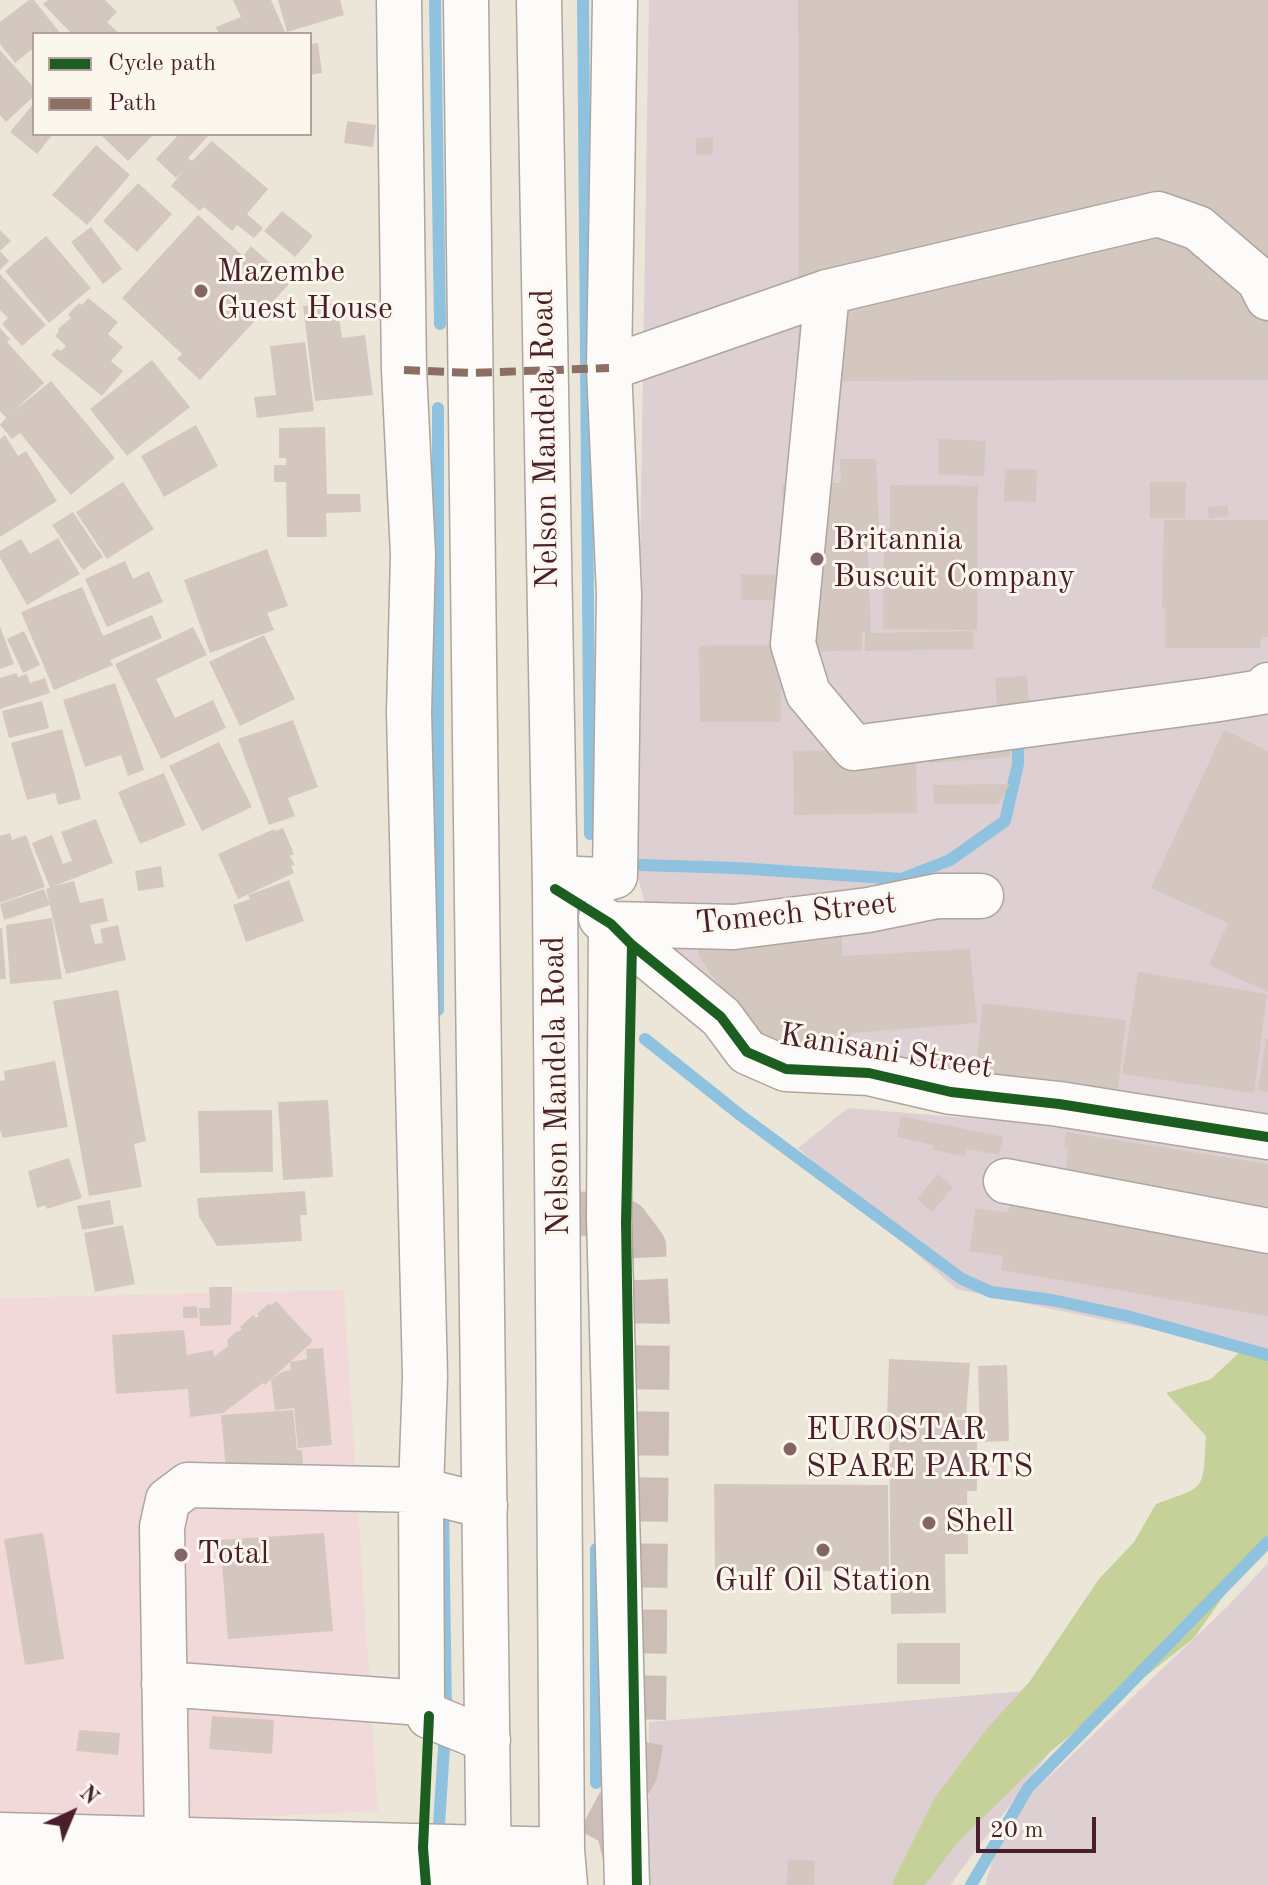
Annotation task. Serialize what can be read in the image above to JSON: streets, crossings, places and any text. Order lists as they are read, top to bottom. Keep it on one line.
{"streets":{"main road":["Nelson Mandela Road","Tomech Street","Kanisani Street"]},"crossings":[["Nelson Mandela Road","Kanisani Street"],["Tomech Street","Kanisani Street"]],"places":["Mazembe Guest House","Britannia Buscuit Company","EUROSTAR SPARE PARTS","Shell","Gulf Oil Station","Total"],"legend":["Cycle path","Path"],"scale_bar":"20 m","north":"top right"}
